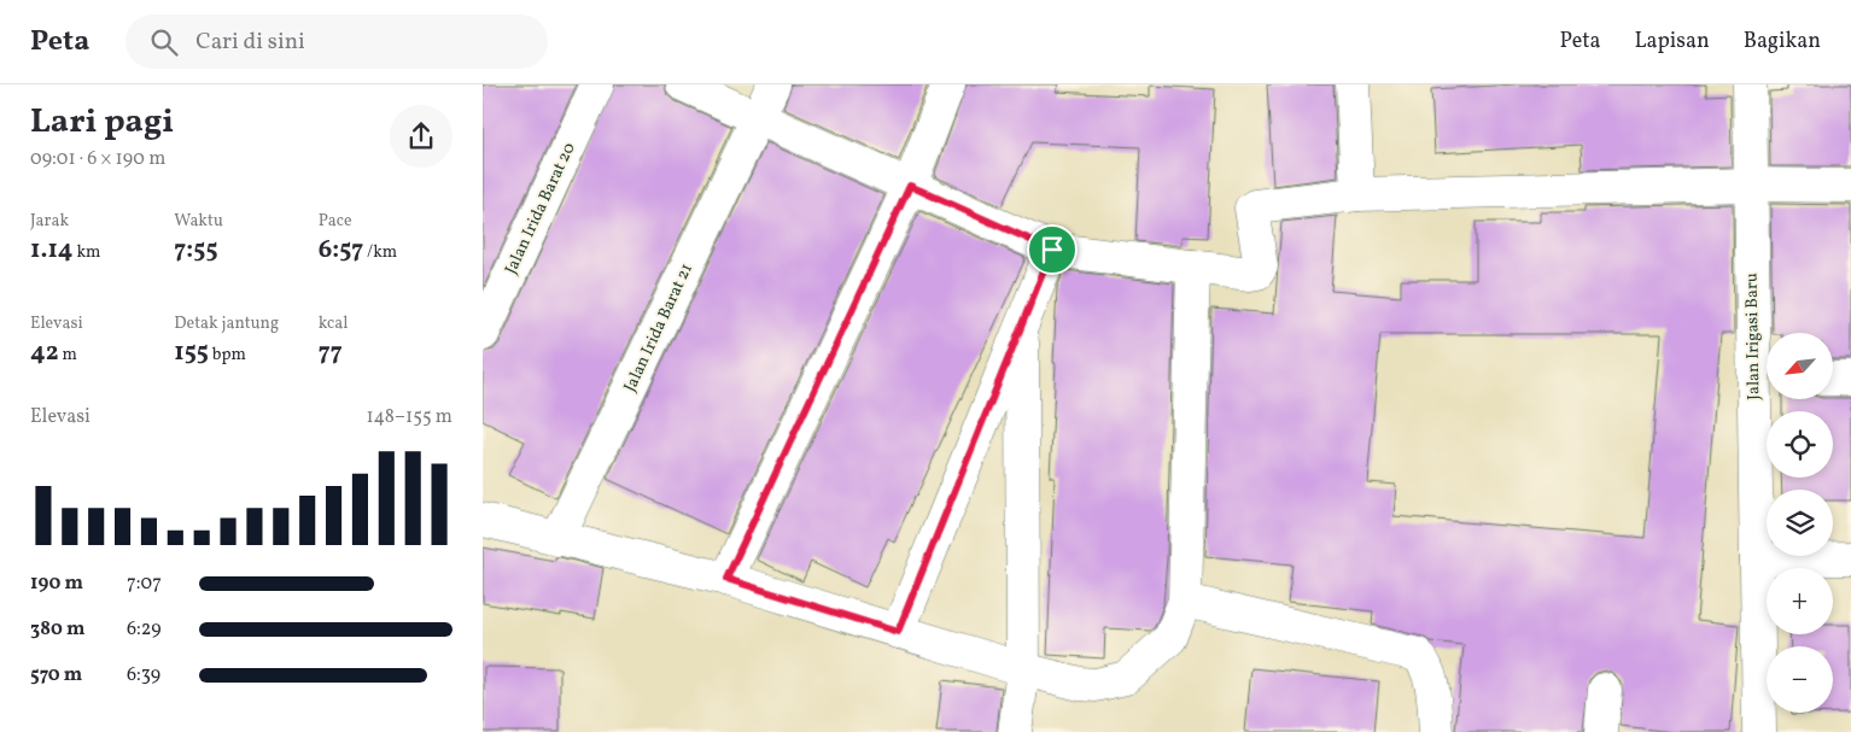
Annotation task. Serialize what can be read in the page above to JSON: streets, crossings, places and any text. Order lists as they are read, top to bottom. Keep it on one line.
{"streets":{"street":["Jalan Irida Barat 20","Jalan Irida Barat 21","Jalan Irigasi Baru"]},"north":"bottom left","page":{"header":"Peta","search":"Cari di sini","nav":["Peta","Lapisan","Bagikan"],"heading":["Lari pagi","09:01 · 6 × 190 m"],"stats":[["Jarak","1.14 km"],["Waktu","7:55"],["Pace","6:57 /km"],["Elevasi","42 m"],["Detak jantung","155 bpm"],["kcal","77"]],"map_buttons":["+","−"],"chart":["Elevasi","148–155 m"],"list":[{"name":"190 m","note":"7:07"},{"name":"380 m","note":"6:29"},{"name":"570 m","note":"6:39"}]}}
